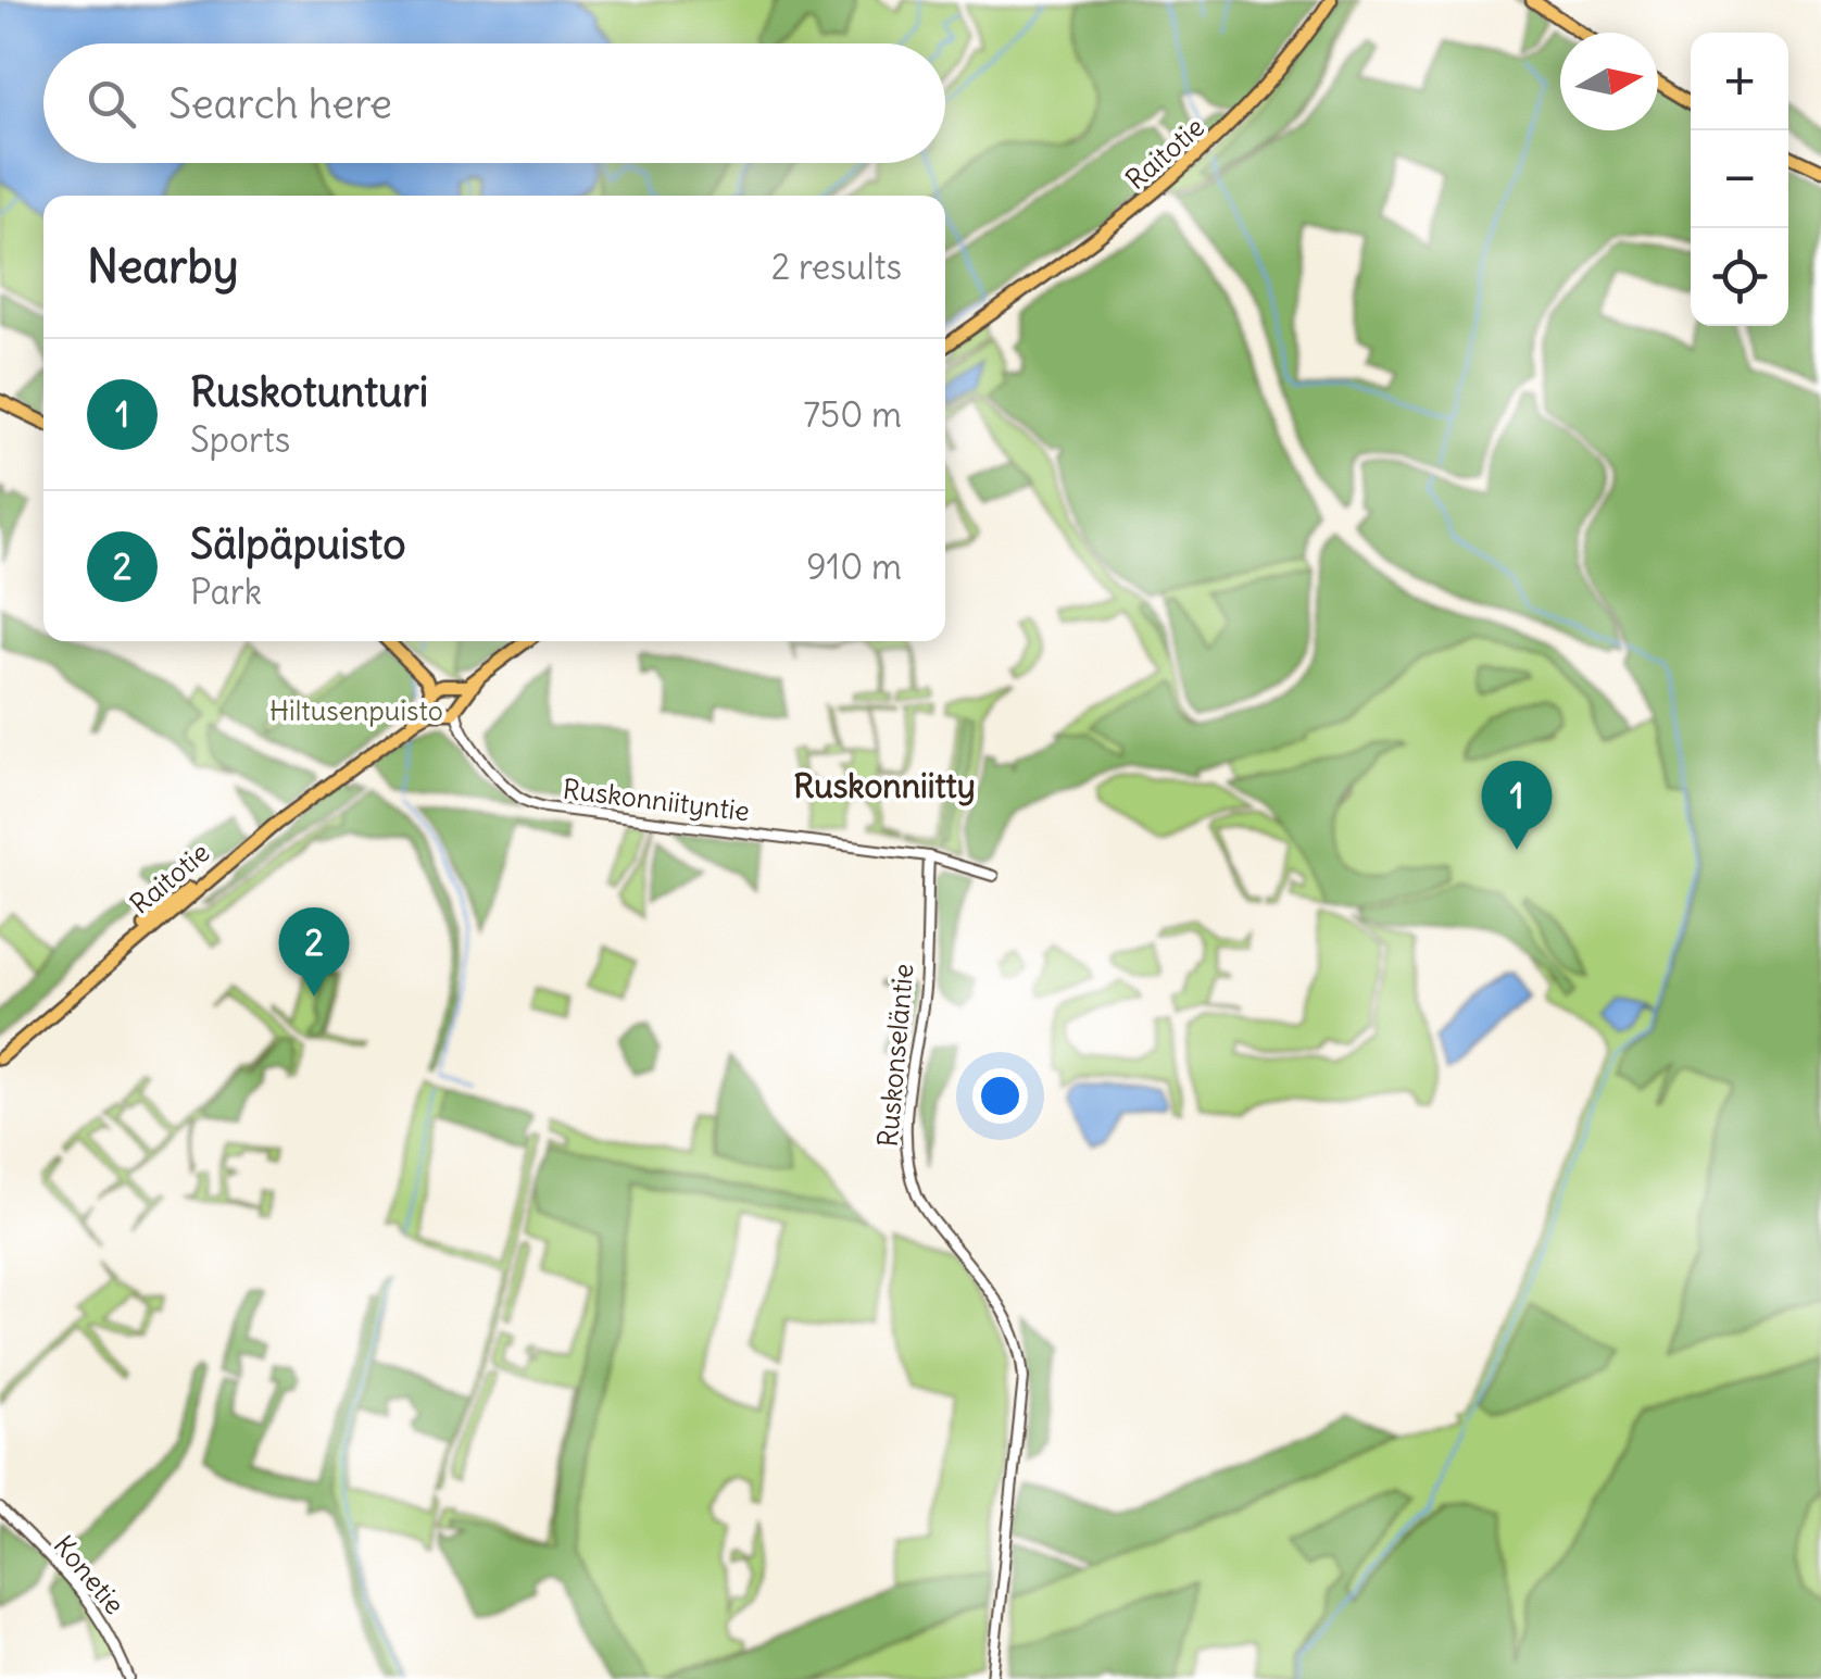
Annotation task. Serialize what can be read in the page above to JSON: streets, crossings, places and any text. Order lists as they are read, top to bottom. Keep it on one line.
{"streets":{"main road":["Raitotie"],"street":["Ruskonniityntie","Ruskonseläntie","Konetie"]},"crossings":[["Raitotie","Ruskonniityntie"],["Ruskonniityntie","Ruskonseläntie"]],"districts":["Ruskonniitty"],"parks":["Hiltusenpuisto"],"north":"right","page":{"map_buttons":["+","−"],"search":"Search here","heading":["Nearby","2 results"],"list":[{"mark":"1","name":"Ruskotunturi","note":"Sports","value":"750 m"},{"mark":"2","name":"Sälpäpuisto","note":"Park","value":"910 m"}],"pins":["1","2"]}}
